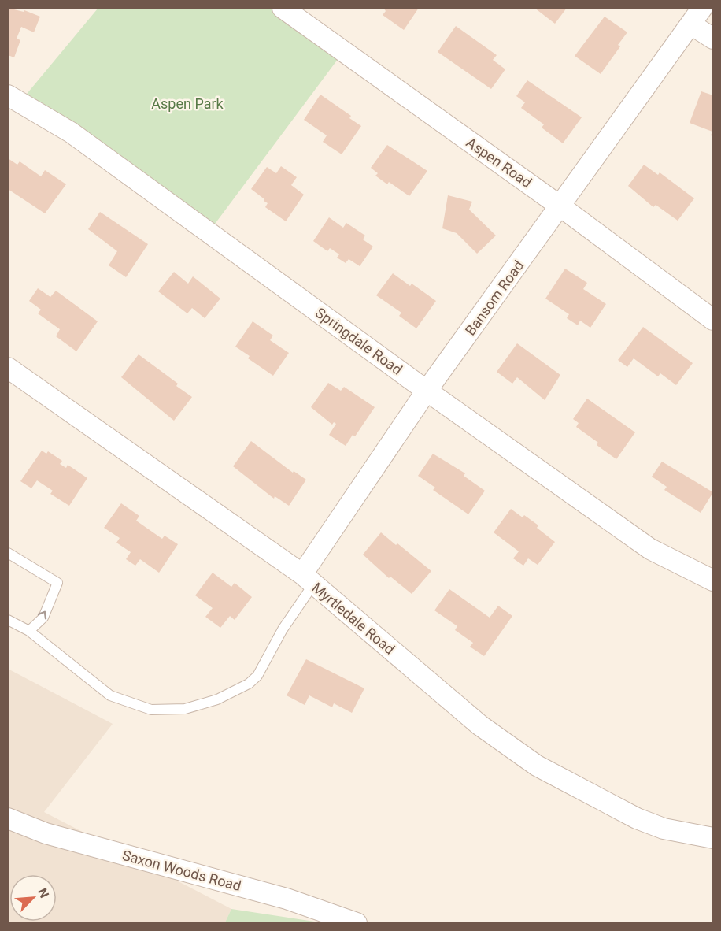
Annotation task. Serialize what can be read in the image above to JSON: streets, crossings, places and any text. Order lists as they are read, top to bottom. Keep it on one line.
{"streets":{"street":["Aspen Road","Bansom Road","Springdale Road","Myrtledale Road","Saxon Woods Road"]},"crossings":[["Aspen Road","Bansom Road"],["Bansom Road","Springdale Road"],["Bansom Road","Myrtledale Road"]],"parks":["Aspen Park"],"north":"top right"}
